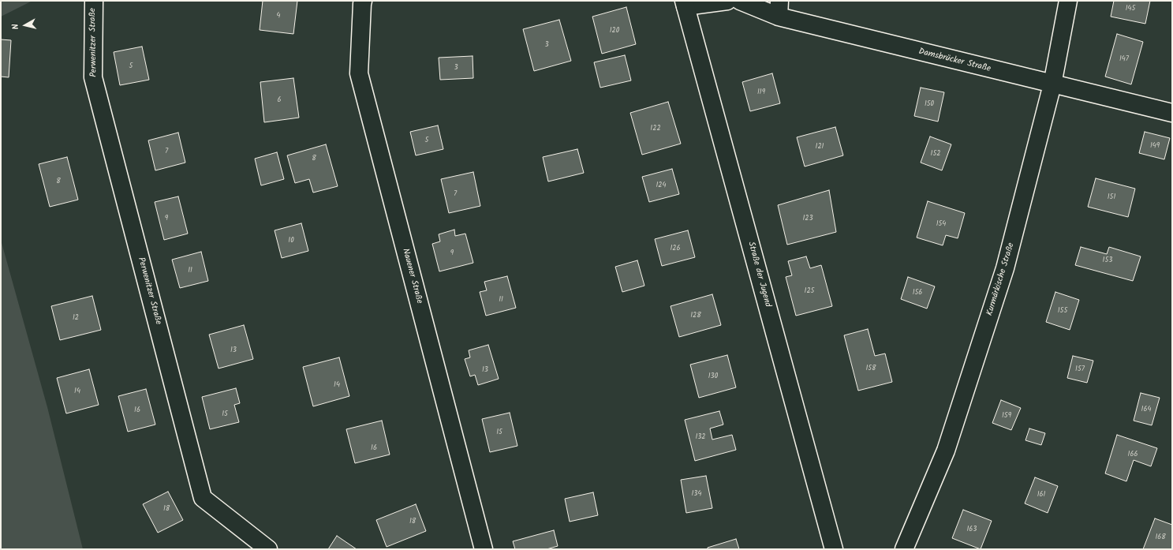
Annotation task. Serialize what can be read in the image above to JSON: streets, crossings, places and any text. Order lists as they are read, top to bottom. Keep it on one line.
{"streets":{"street":["Perwenitzer Straße","Damsbrücker Straße","Straße der Jugend","Nauener Straße","Kurmärkische Straße"]},"crossings":[["Damsbrücker Straße","Kurmärkische Straße"]],"house_numbers":["145","4","120","3","147","5","3","119","6","150","122","5","149","121","7","152","8","8","124","7","151","9","123","154","10","126","9","153","11","125","156","11","155","128","12","13","158","157","13","130","14","14","164","16","15","159","15","132","16","166","134","161","18","18","163","168"],"north":"left"}
